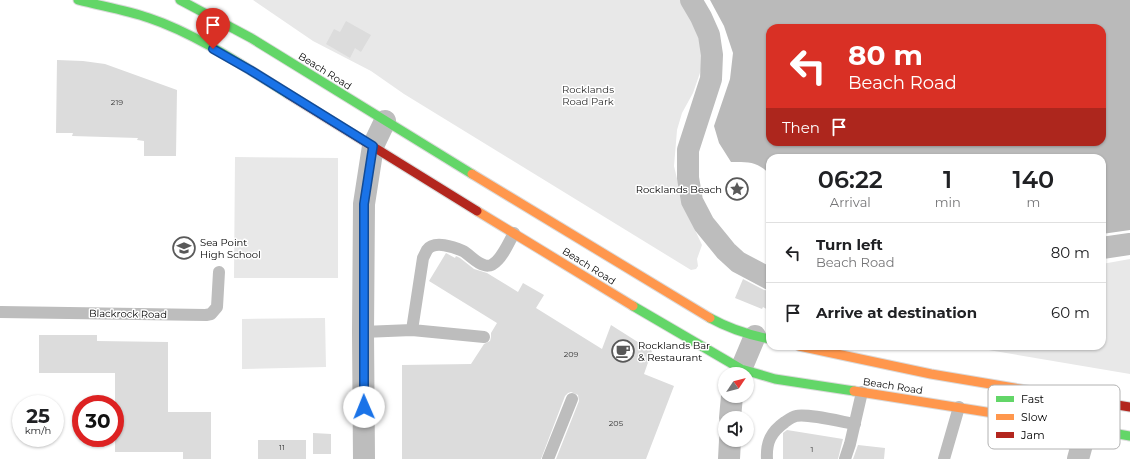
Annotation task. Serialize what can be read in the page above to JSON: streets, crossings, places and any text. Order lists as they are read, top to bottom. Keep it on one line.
{"streets":{"main road":["Beach Road"],"lane":["Blackrock Road"]},"parks":["Rocklands Road Park"],"places":{"place":["Rocklands Beach"],"school or university":["Sea Point High School"],"cafe":["Rocklands Bar & Restaurant"]},"house_numbers":["219","209","205","11","1"],"legend":["Fast","Slow","Jam"],"north":"top right","page":{"turn":["80 m","Beach Road"],"then":"Then","eta":["06:22","Arrival","1","min","140","m"],"list":[{"name":"Turn left","note":"Beach Road","value":"80 m"},{"name":"Arrive at destination","value":"60 m"}],"speed":"25 km/h","limit":"30"}}
